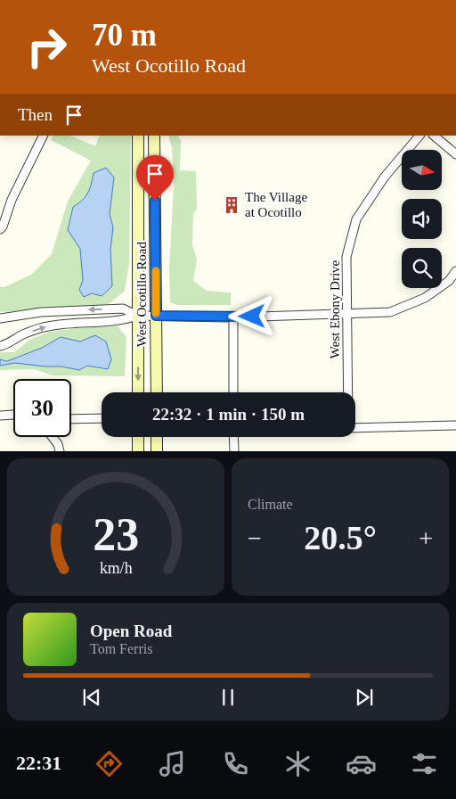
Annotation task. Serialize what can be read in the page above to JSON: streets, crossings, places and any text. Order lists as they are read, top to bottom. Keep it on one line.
{"streets":{"main road":["West Ocotillo Road"],"street":["West Ebony Drive"]},"places":{"building":["The Village at Ocotillo"]},"north":"right","page":{"turn":["70 m","West Ocotillo Road"],"then":"Then","limit":"30","trip":"22:32 · 1 min · 150 m","tile":"Climate","heat":["−","20.5°","+"],"song":["Open Road","Tom Ferris"],"tabs":"22:31","gauge":["23","km/h"]}}
